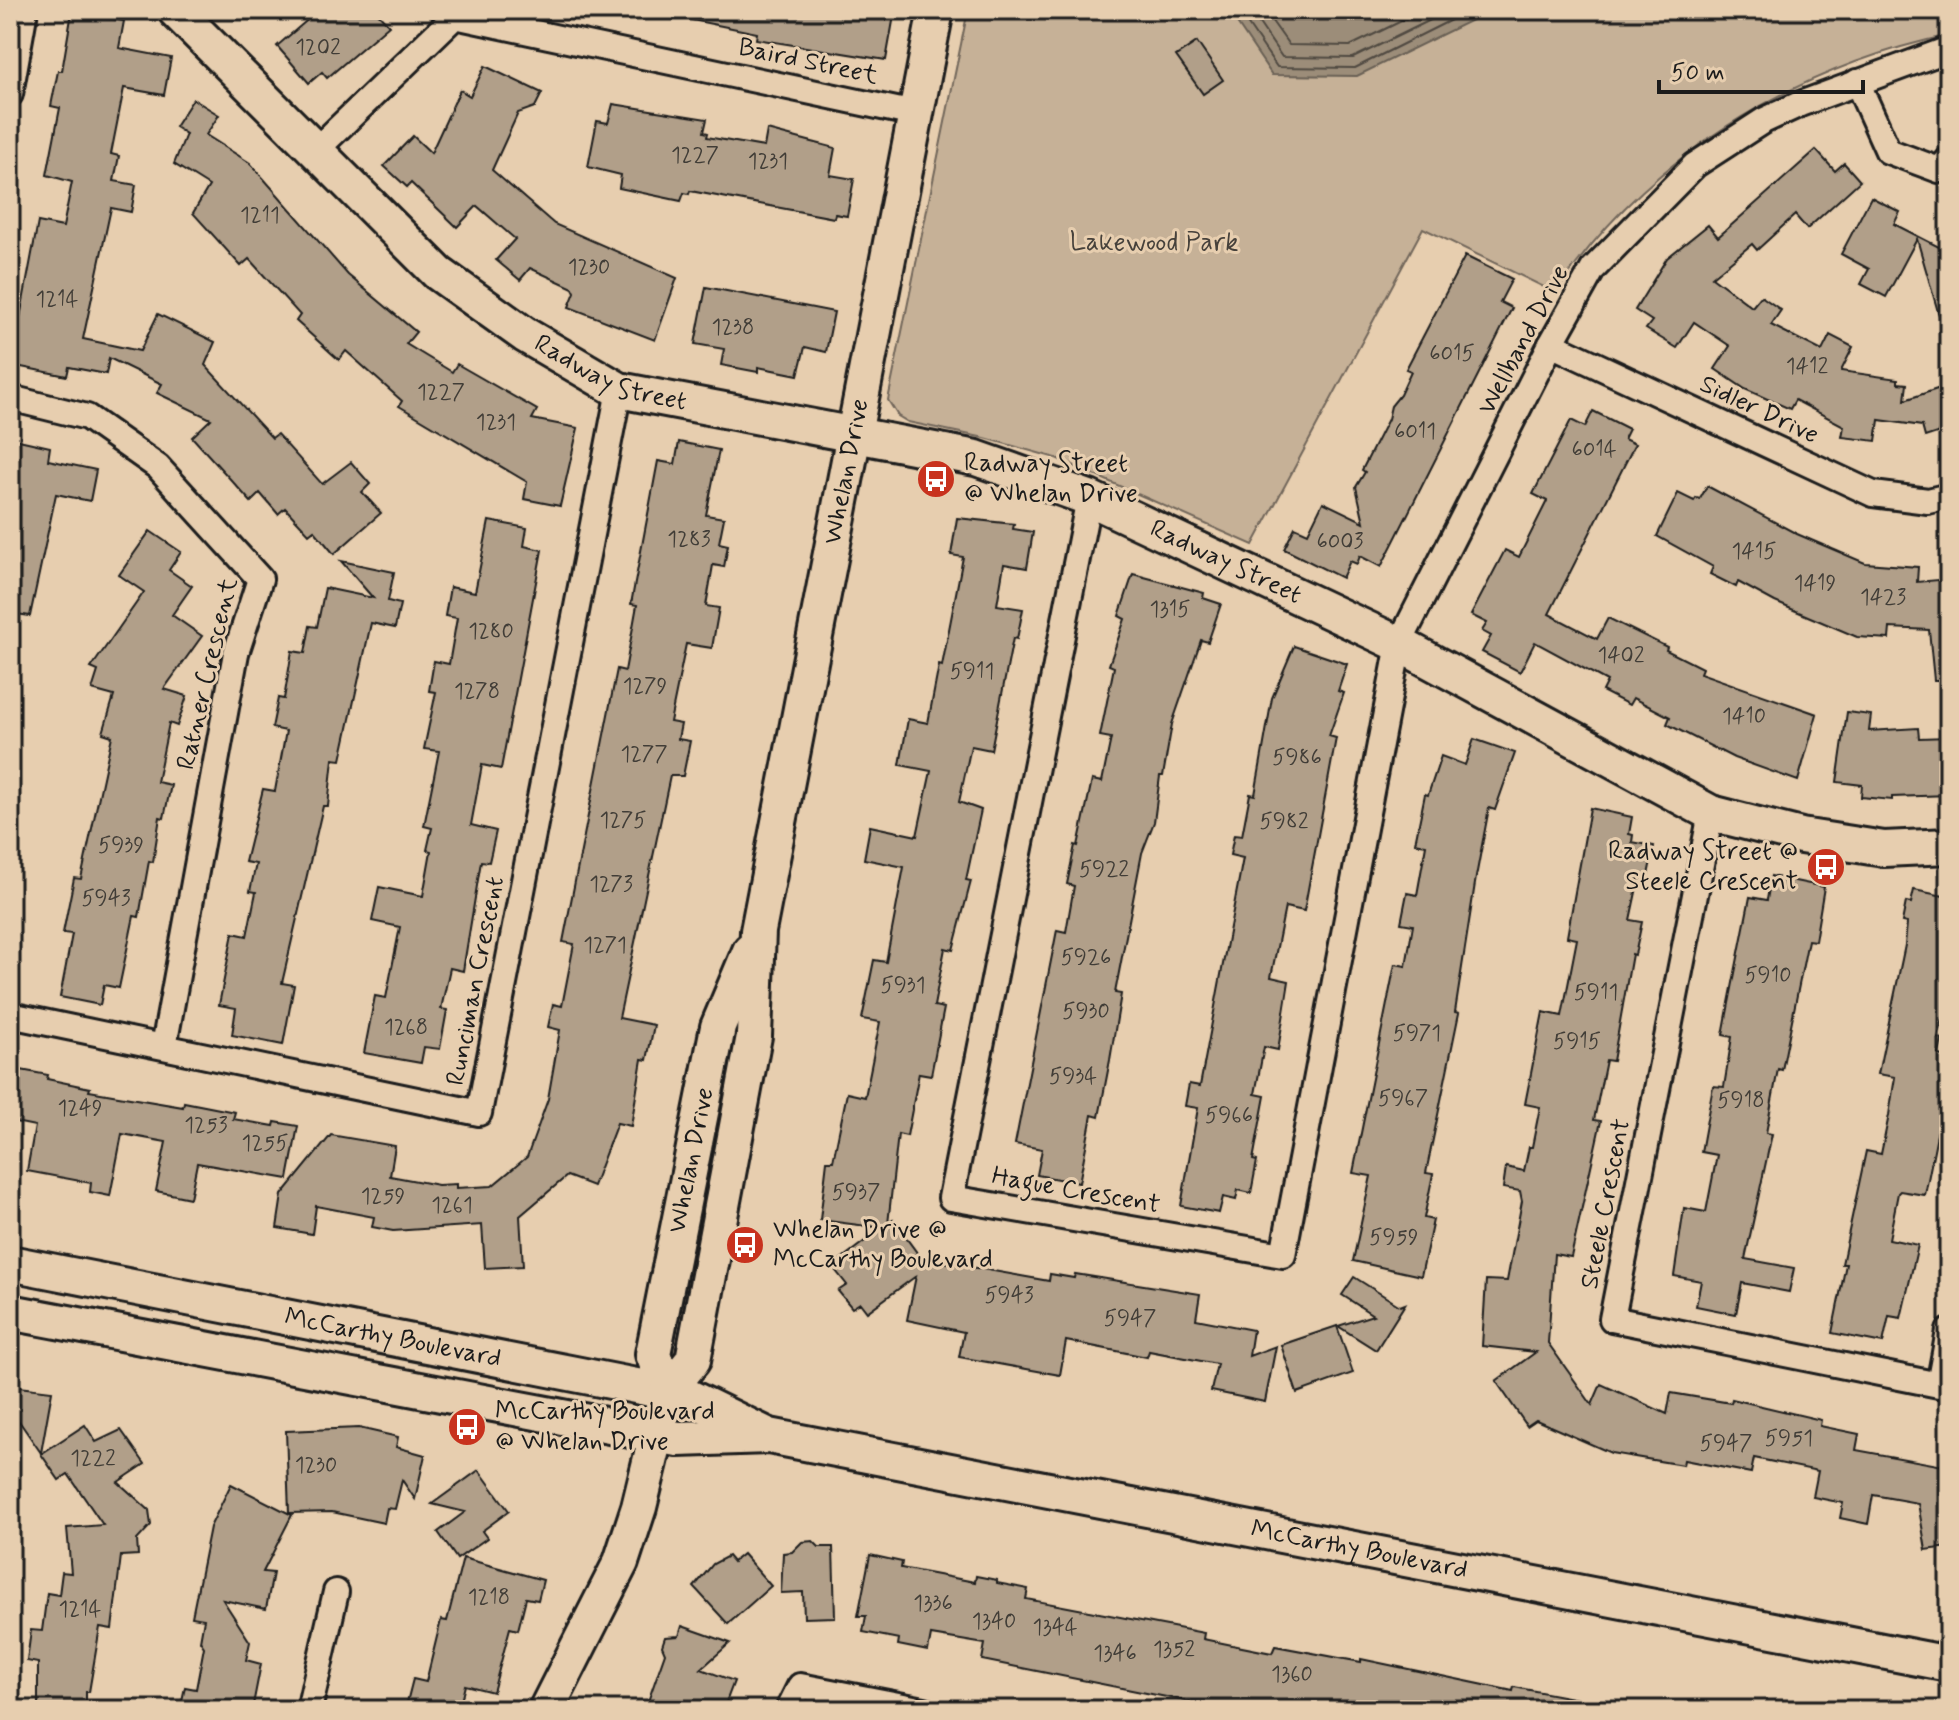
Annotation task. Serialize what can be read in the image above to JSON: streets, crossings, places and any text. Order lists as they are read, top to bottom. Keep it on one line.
{"streets":{"street":["Baird Street","Wellband Drive","Radway Street","Sidler Drive","Whelan Drive","Ratner Crescent","Runciman Crescent","Hague Crescent","Steele Crescent","McCarthy Boulevard"]},"crossings":[["Baird Street","Radway Street"],["Baird Street","Whelan Drive"],["Wellband Drive","Radway Street"],["Wellband Drive","Sidler Drive"],["Wellband Drive","Hague Crescent"],["Radway Street","Whelan Drive"],["Radway Street","Runciman Crescent"],["Radway Street","Hague Crescent"],["Radway Street","Steele Crescent"],["Whelan Drive","McCarthy Boulevard"],["Ratner Crescent","Runciman Crescent"]],"parks":["Lakewood Park"],"places":{"bus stop":["Radway Street @ Whelan Drive","Radway Street @ Steele Crescent","Whelan Drive @ McCarthy Boulevard","McCarthy Boulevard @ Whelan Drive"]},"house_numbers":["1202","1227","1231","1211","1230","1214","1238","6015","1412","1227","1231","6011","6014","1283","6003","1415","1419","1423","1315","1280","1402","5911","1279","1278","1410","1277","5986","1275","5982","5939","5922","1273","5943","1271","5926","5910","5931","5911","5930","1268","5971","5915","5934","5967","5918","1249","5966","1253","1255","5937","1259","1261","5959","5943","5947","5951","5947","1222","1230","1218","1336","1214","1340","1344","1352","1346","1360"],"scale_bar":"50 m"}
